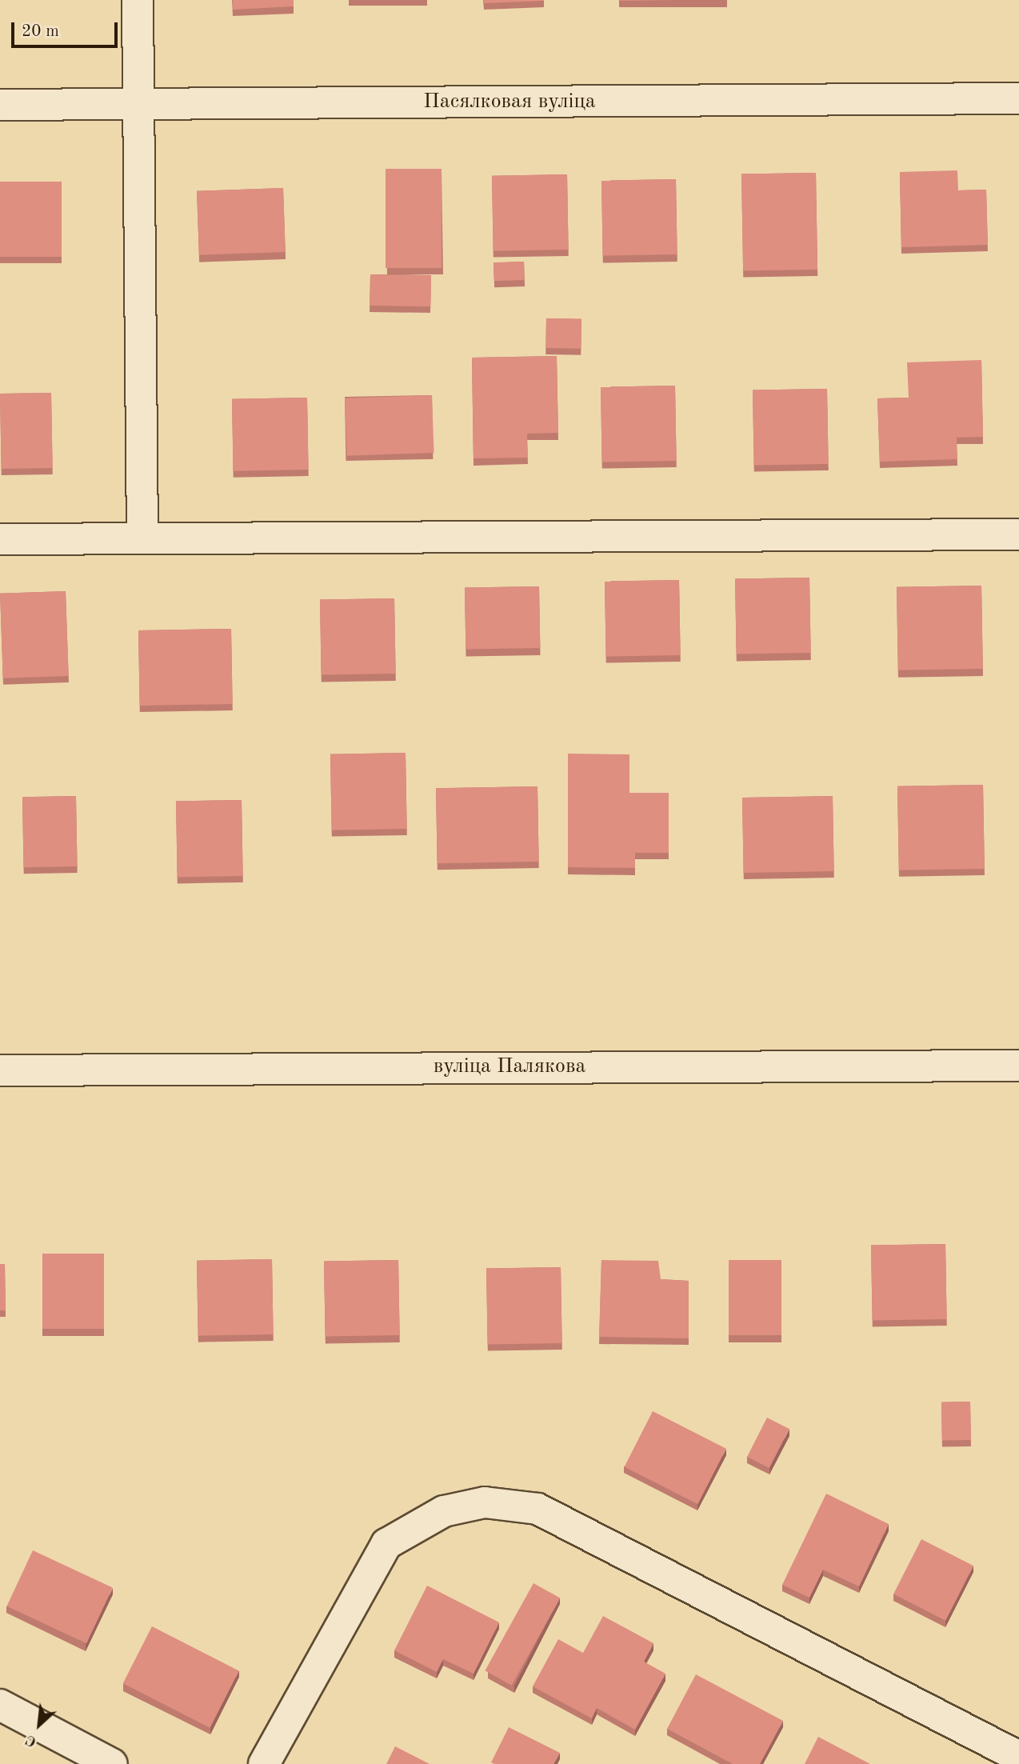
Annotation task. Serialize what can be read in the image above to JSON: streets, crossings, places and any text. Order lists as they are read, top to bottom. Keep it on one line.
{"streets":{"street":["Пасялковая вуліца","вуліца Палякова"]},"scale_bar":"20 m","north":"bottom left"}
